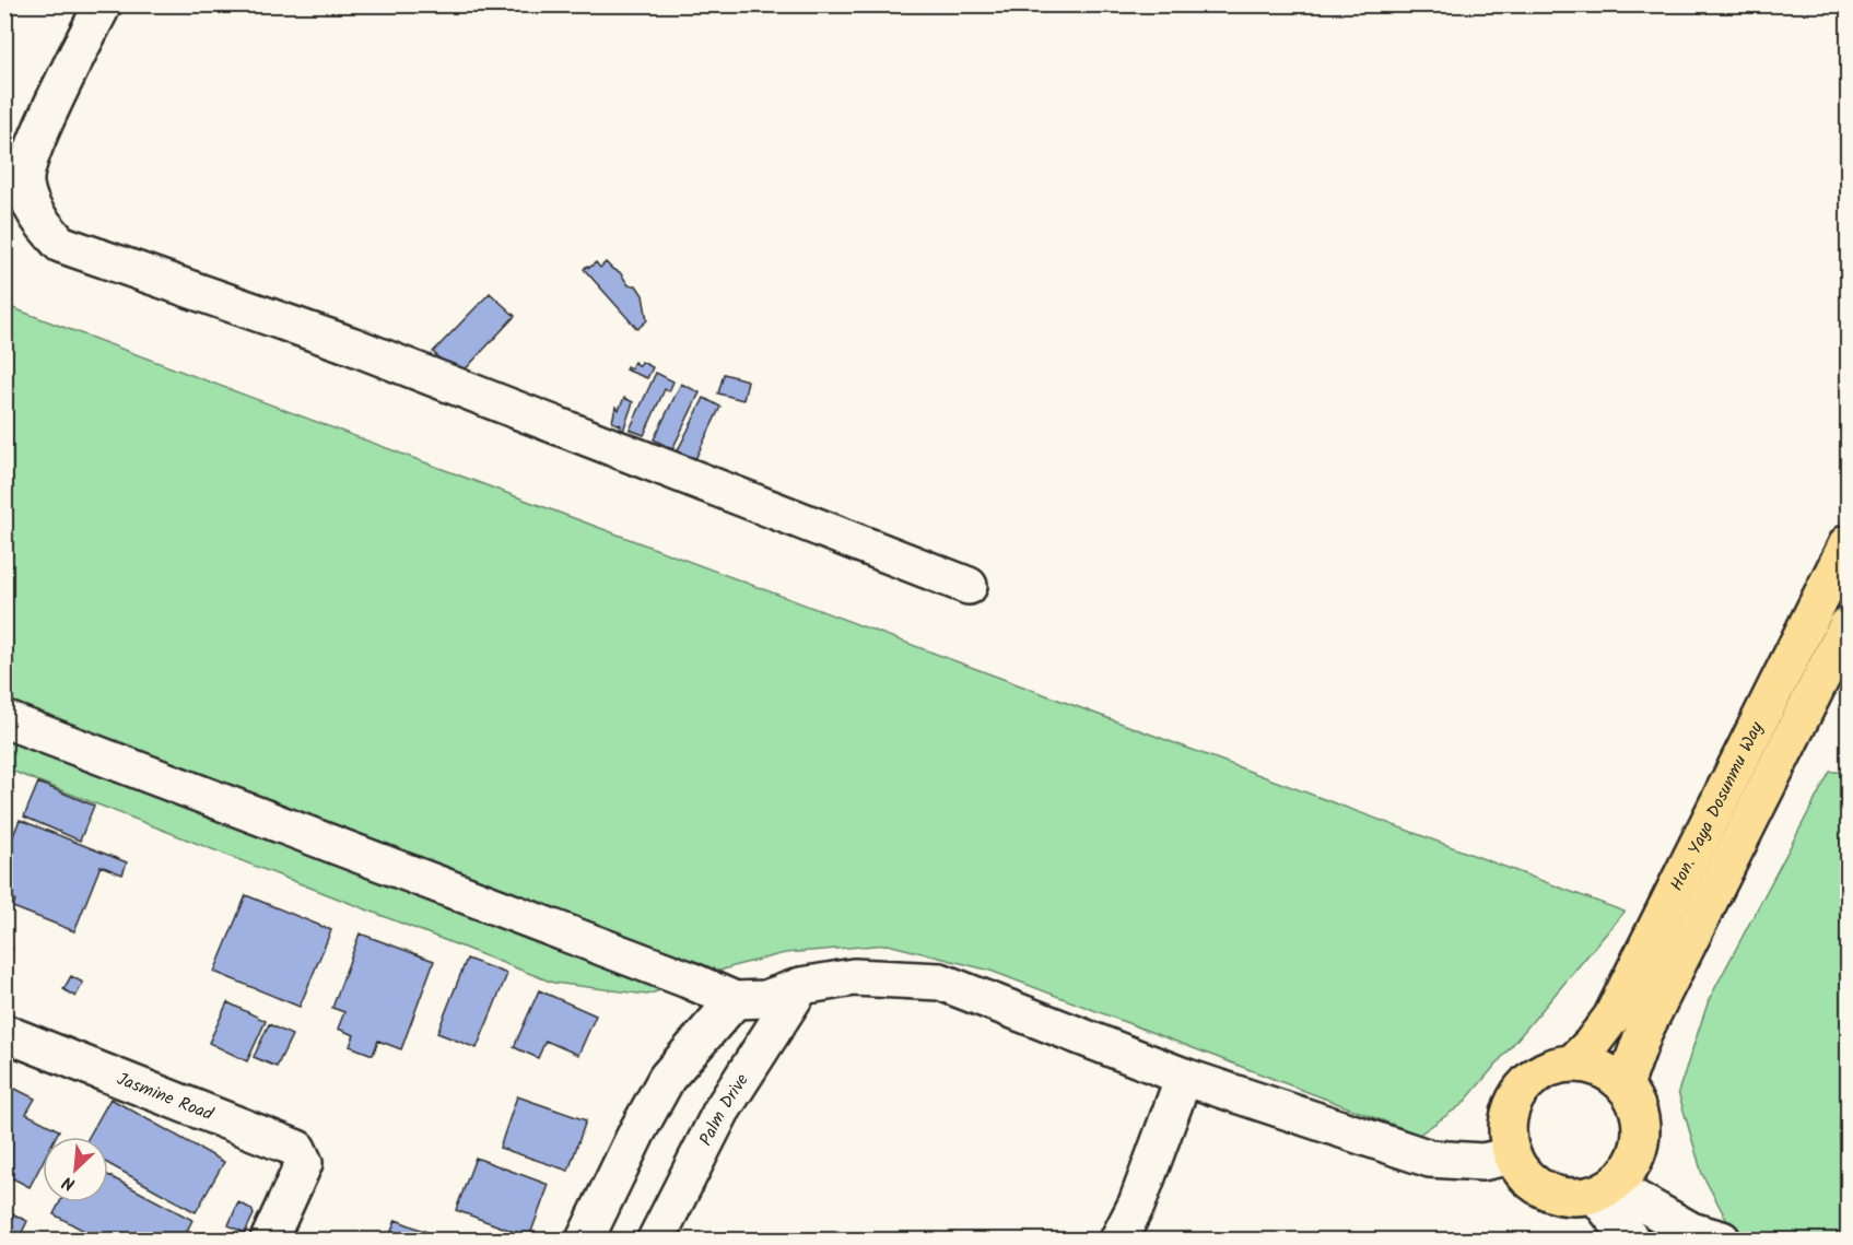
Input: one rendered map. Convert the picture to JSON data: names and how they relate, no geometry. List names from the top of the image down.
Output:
{
  "streets": {
    "main road": ["Hon. Yaya Dosunmu Way"],
    "street": ["Jasmine Road", "Palm Drive"]
  },
  "north": "bottom left"
}
